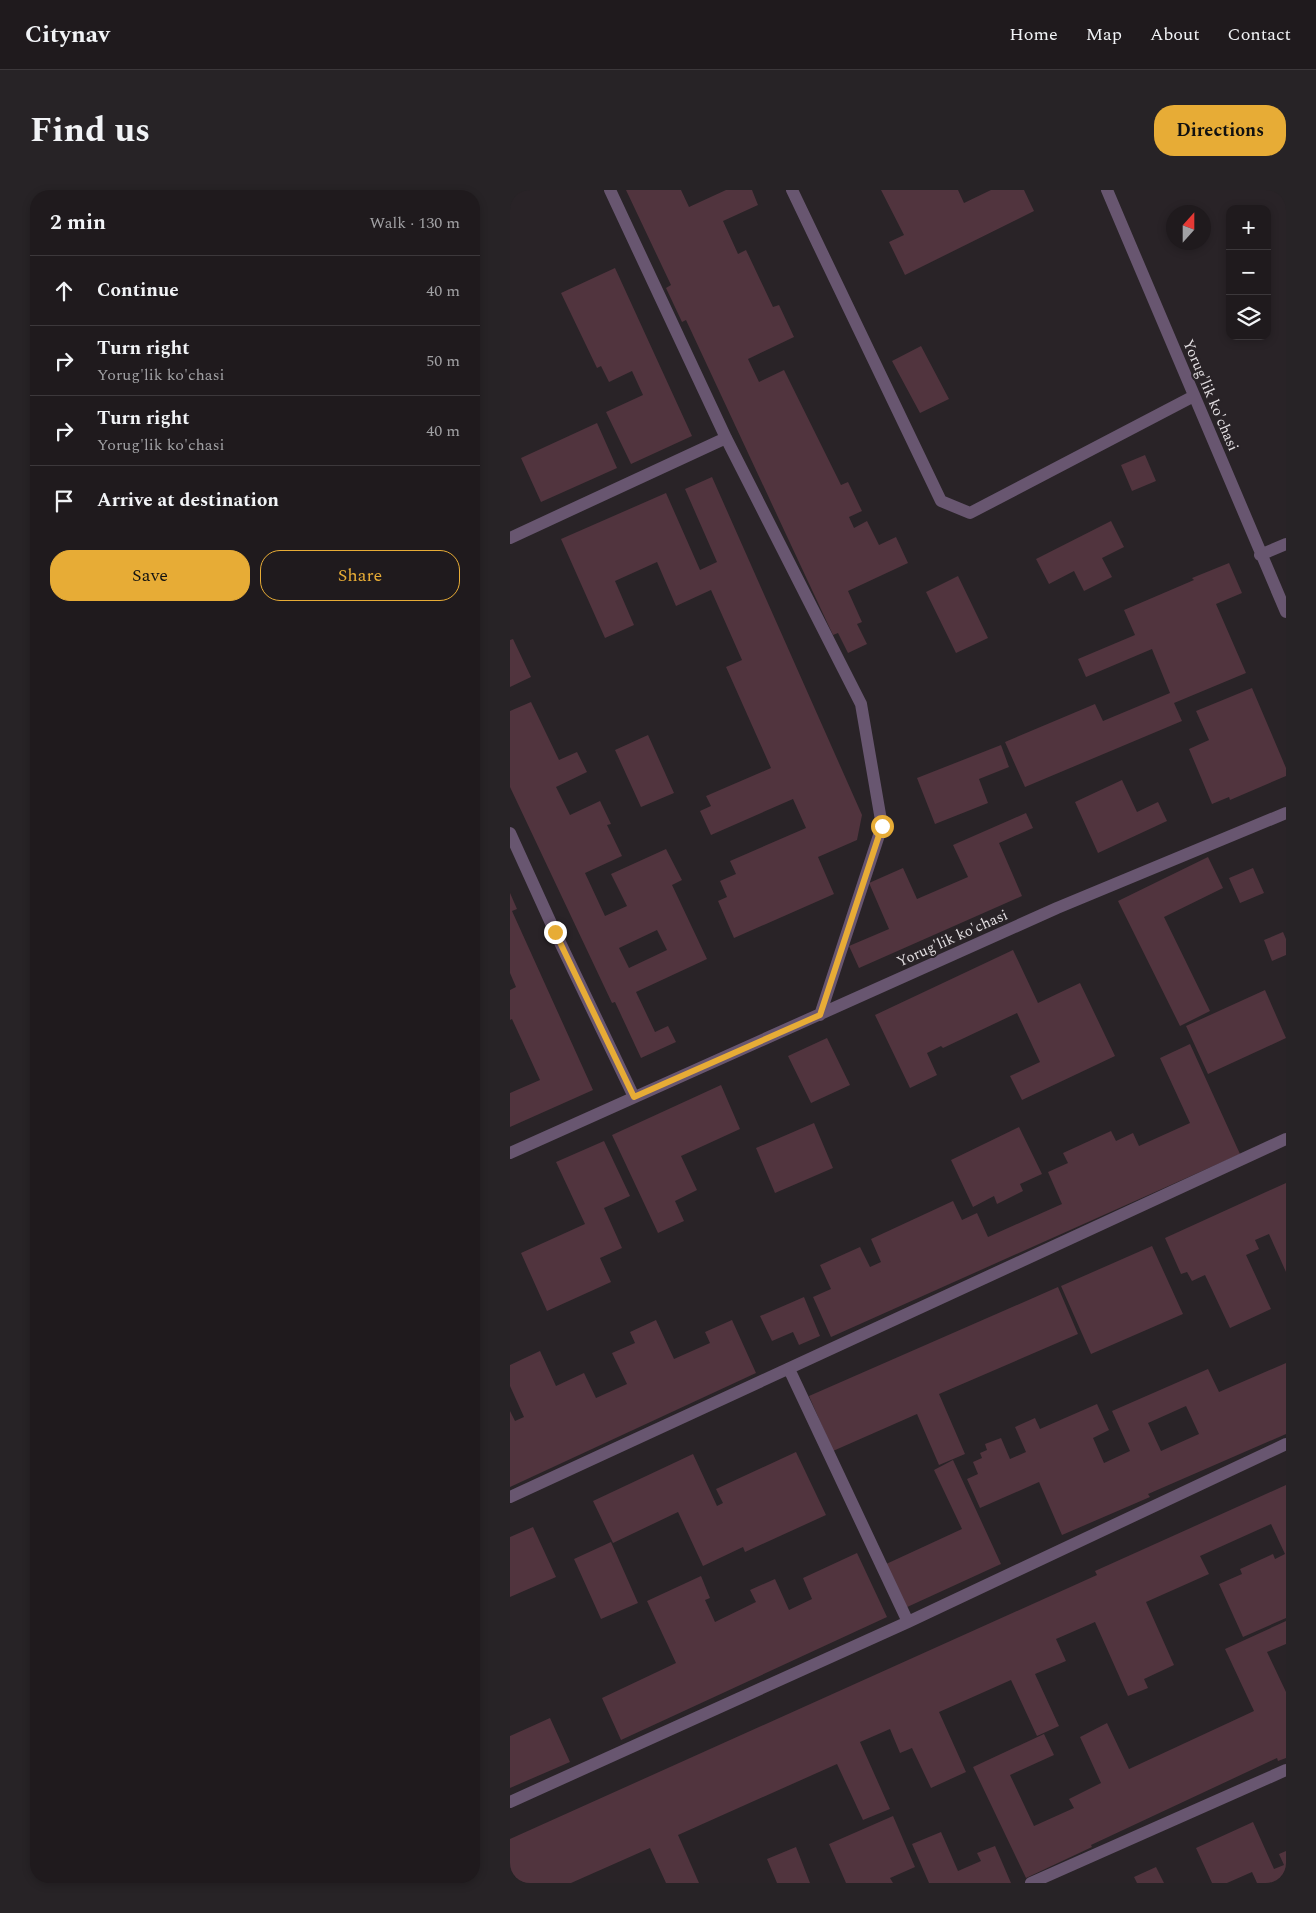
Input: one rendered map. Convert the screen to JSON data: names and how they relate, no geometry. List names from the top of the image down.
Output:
{
  "streets": {
    "street": ["Yorug'lik ko'chasi"]
  },
  "north": "top",
  "page": {
    "header": "Citynav",
    "nav": [
      "Home",
      "Map",
      "About",
      "Contact"
    ],
    "title": "Find us",
    "buttons": [
      "Directions",
      ["Save", "Share"]
    ],
    "heading": ["2 min", "Walk · 130 m"],
    "map_buttons": ["+", "−"],
    "list": [
      ["Continue", "40 m"],
      ["Turn right", "Yorug'lik ko'chasi", "50 m"],
      ["Turn right", "Yorug'lik ko'chasi", "40 m"],
      "Arrive at destination"
    ]
  }
}
